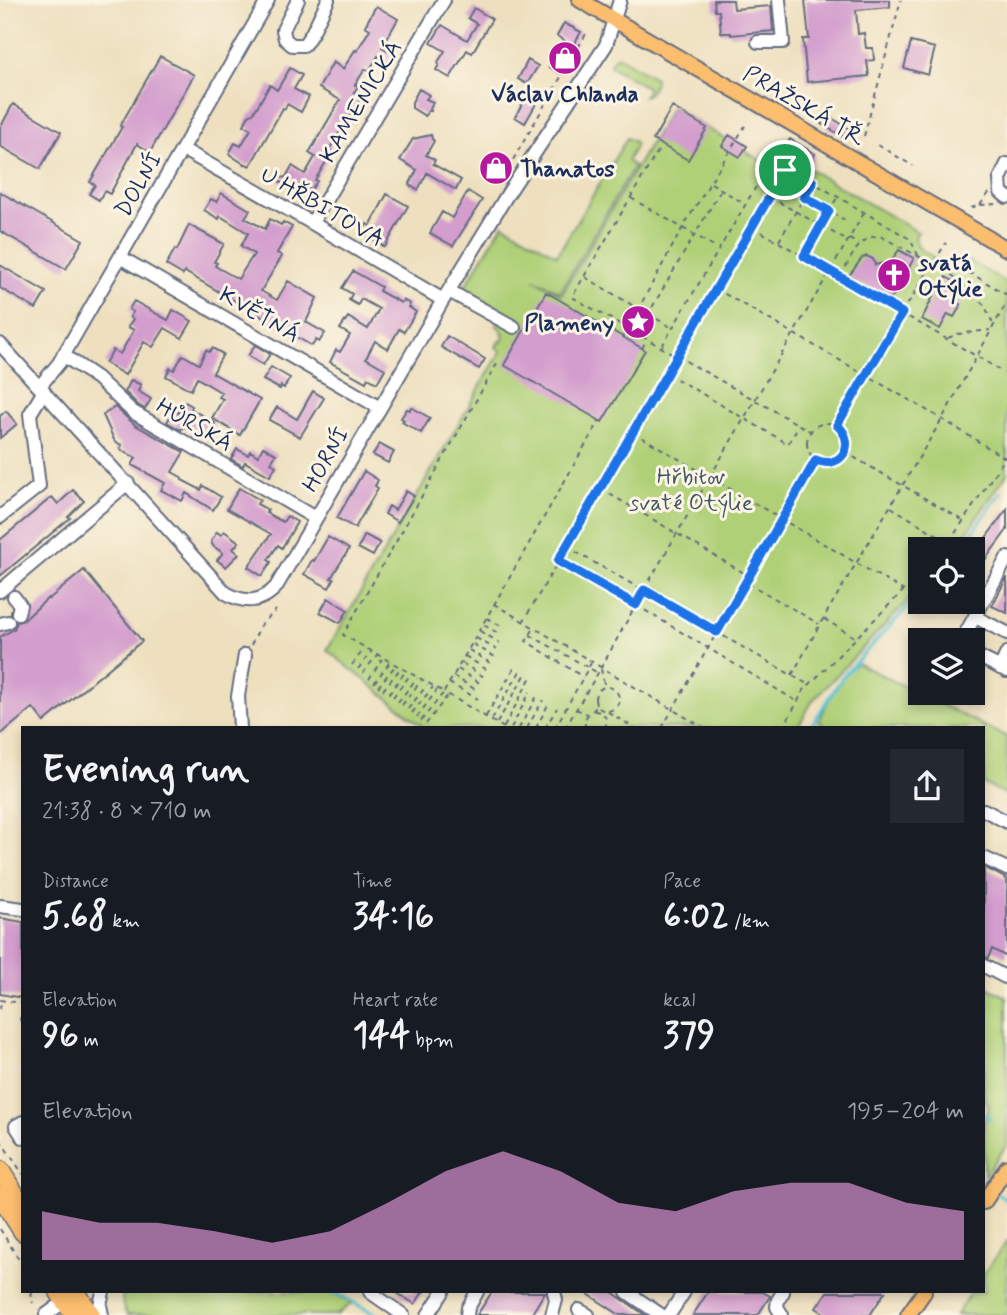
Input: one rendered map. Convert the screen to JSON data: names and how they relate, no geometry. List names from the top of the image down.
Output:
{
  "streets": {
    "main road": ["PRAŽSKÁ TŘ."],
    "street": [
      "KAMENICKÁ",
      "DOLNÍ",
      "U HŘBITOVA",
      "KVĚTNÁ",
      "HŮRSKÁ",
      "HORNÍ"
    ]
  },
  "crossings": [
    ["KAMENICKÁ", "U HŘBITOVA"],
    ["PRAŽSKÁ TŘ.", "HORNÍ"],
    ["DOLNÍ", "U HŘBITOVA"],
    ["DOLNÍ", "KVĚTNÁ"],
    ["DOLNÍ", "HŮRSKÁ"],
    ["DOLNÍ", "HORNÍ"],
    ["U HŘBITOVA", "HORNÍ"],
    ["KVĚTNÁ", "HORNÍ"],
    ["HŮRSKÁ", "HORNÍ"]
  ],
  "parks": ["Hřbitov svaté Otýlie"],
  "places": {
    "shop": ["Václav Chlanda", "Thanatos"],
    "church": ["svatá Otýlie"],
    "place": ["Plameny"]
  },
  "page": {
    "heading": ["Evening run", "21:38 · 8 × 710 m"],
    "stats": [
      ["Distance", "5.68 km"],
      ["Time", "34:16"],
      ["Pace", "6:02 /km"],
      ["Elevation", "96 m"],
      ["Heart rate", "144 bpm"],
      ["kcal", "379"]
    ],
    "chart": ["Elevation", "195–204 m"]
  }
}
